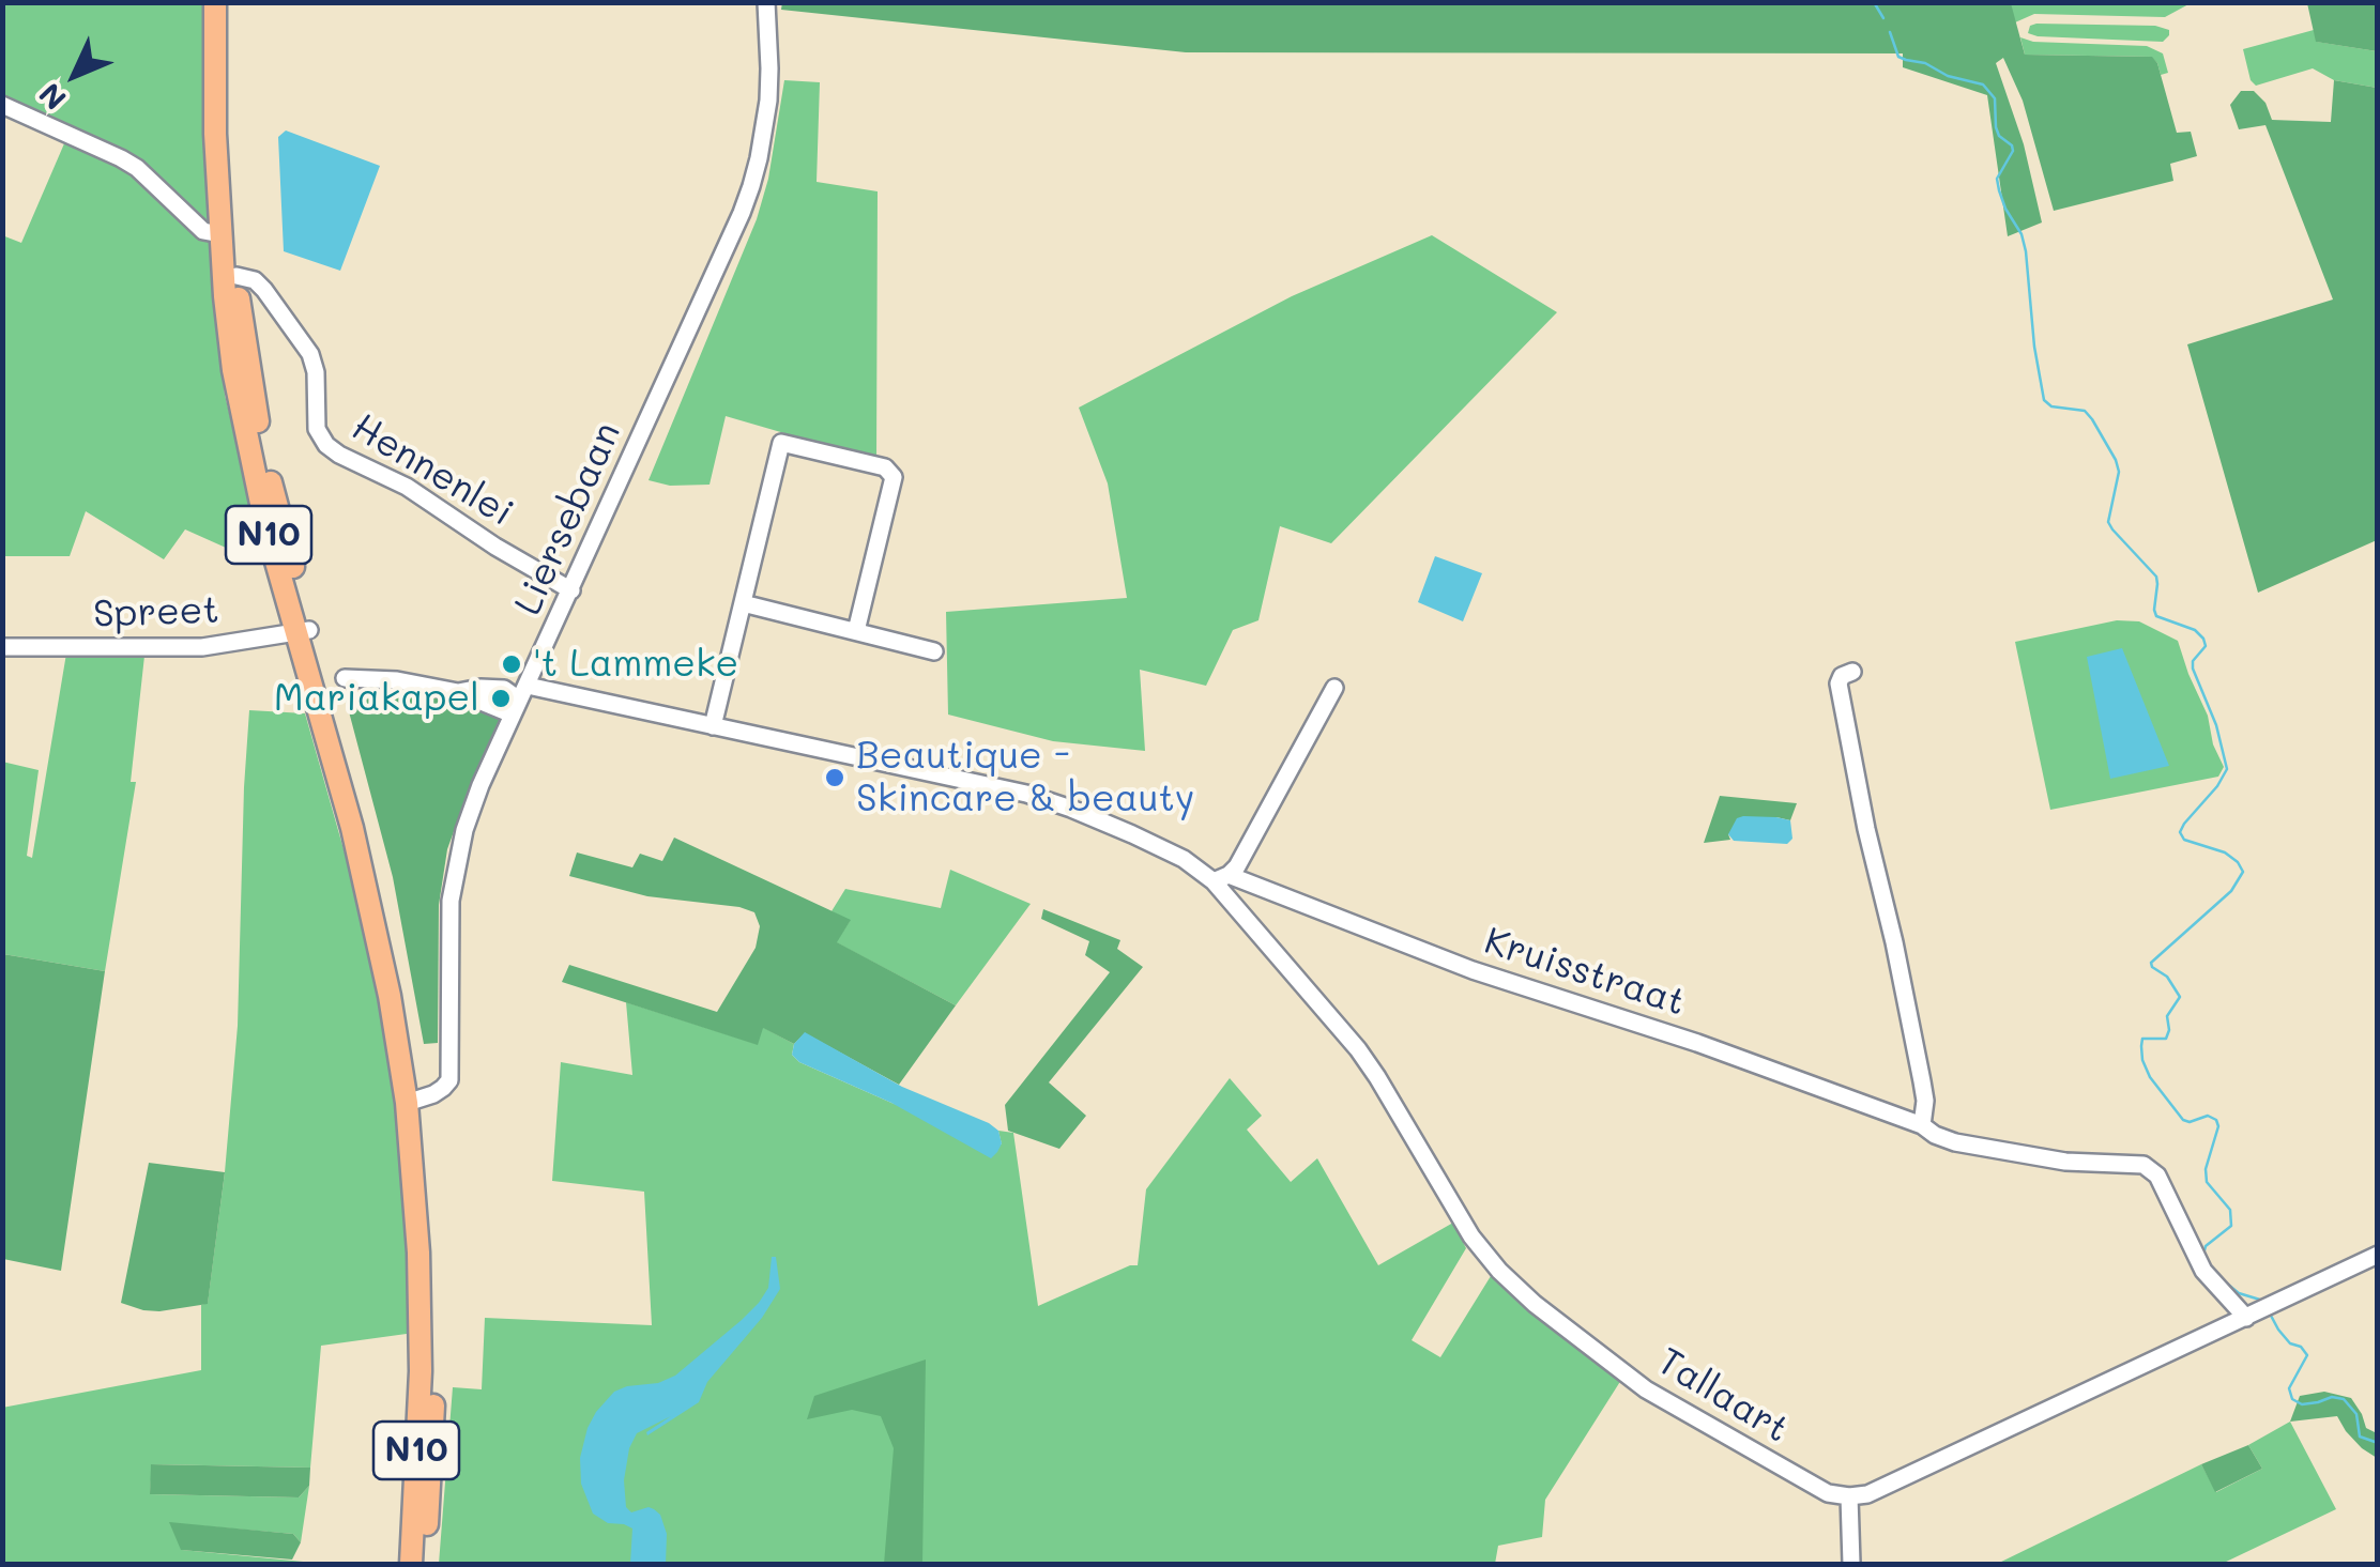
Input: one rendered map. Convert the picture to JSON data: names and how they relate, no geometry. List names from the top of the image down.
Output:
{
  "streets": {
    "main road": ["N10"],
    "street": [
      "Hennenlei",
      "Liersebaan",
      "Spreet",
      "Kruisstraat",
      "Tallaart"
    ]
  },
  "crossings": [
    ["Hennenlei", "Liersebaan"],
    ["Hennenlei", "N10"],
    ["Liersebaan", "N10"],
    ["Liersebaan", "Kruisstraat"],
    ["N10", "Spreet"],
    ["Kruisstraat", "Tallaart"]
  ],
  "places": ["'t Lammeke", "Mariakapel", "Beautique - Skincare & beauty"],
  "north": "bottom left"
}
